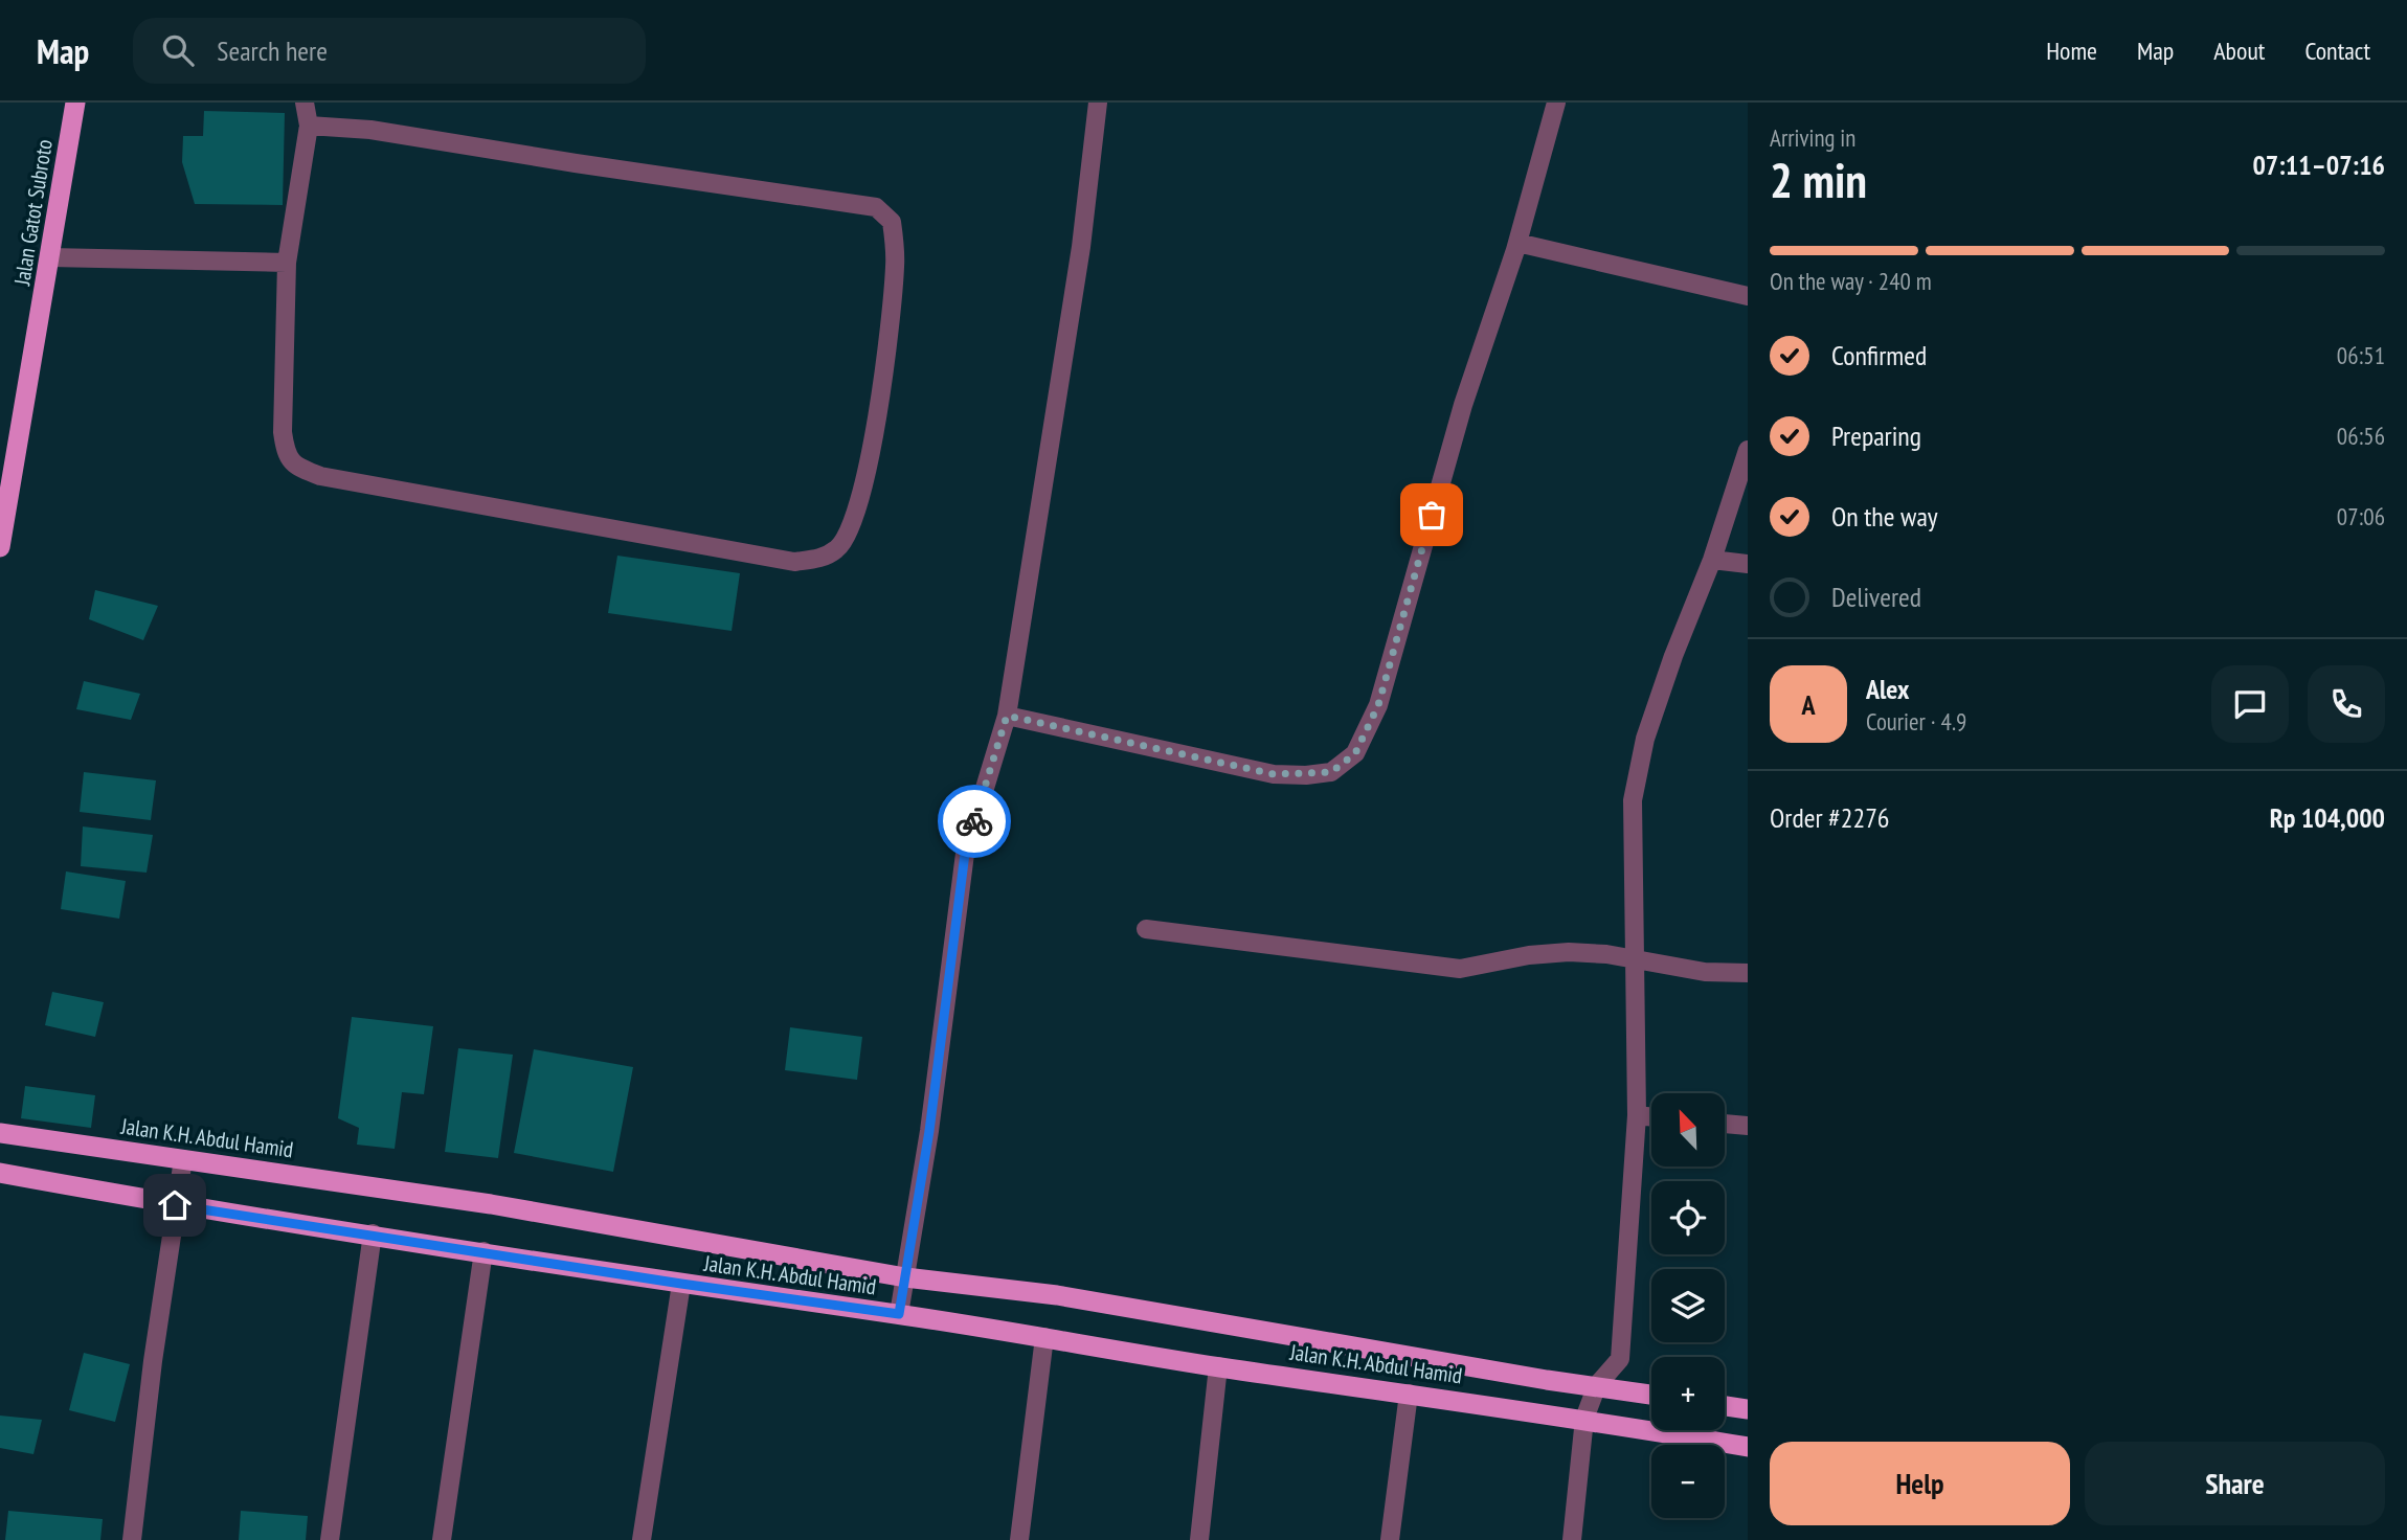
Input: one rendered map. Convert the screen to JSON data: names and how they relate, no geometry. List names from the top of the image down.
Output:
{
  "streets": {
    "highway": ["Jalan Gatot Subroto", "Jalan K.H. Abdul Hamid"]
  },
  "north": "top left",
  "page": {
    "header": "Map",
    "search": "Search here",
    "nav": [
      "Home",
      "Map",
      "About",
      "Contact"
    ],
    "heading": ["2 min", "Arriving in", "07:11–07:16"],
    "panel": [
      "Alex",
      "Courier · 4.9",
      "Order #2276",
      "Rp 104,000"
    ],
    "bar": "On the way · 240 m",
    "list": [
      ["Confirmed", "06:51"],
      ["Preparing", "06:56"],
      ["On the way", "07:06"],
      "Delivered"
    ],
    "round": "A",
    "map_buttons": ["+", "−"],
    "buttons": ["Help", "Share"]
  }
}
